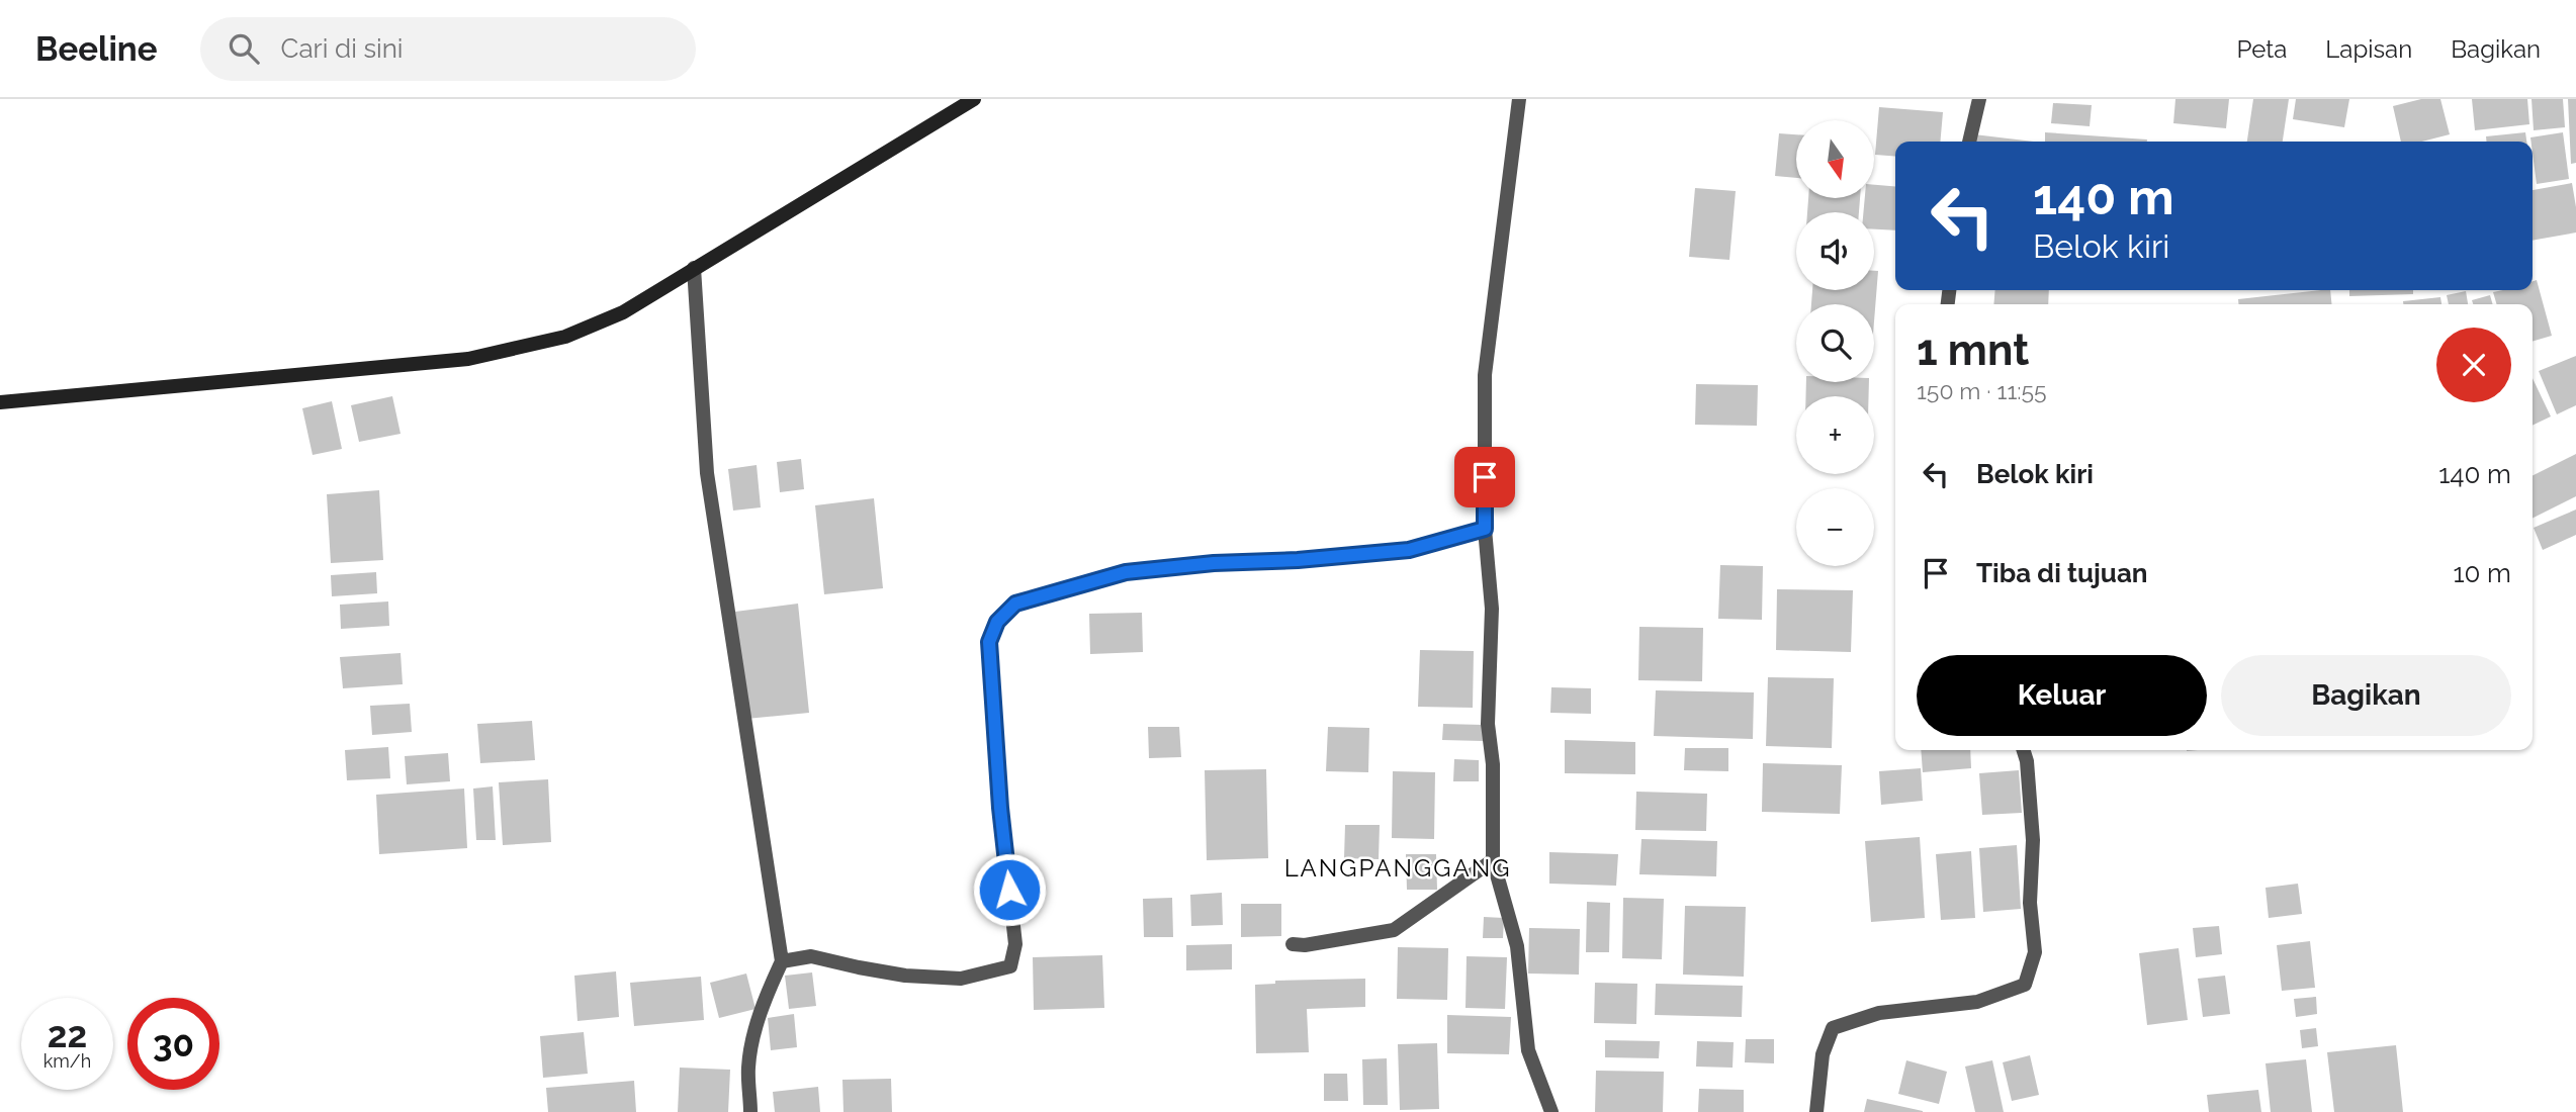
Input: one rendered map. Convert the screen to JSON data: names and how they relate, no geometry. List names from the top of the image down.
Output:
{
  "districts": ["LANGPANGGANG"],
  "north": "bottom",
  "page": {
    "header": "Beeline",
    "search": "Cari di sini",
    "nav": ["Peta", "Lapisan", "Bagikan"],
    "map_buttons": ["+", "−"],
    "turn": ["140 m", "Belok kiri"],
    "heading": ["1 mnt", "150 m · 11:55"],
    "list": [
      {
        "name": "Belok kiri",
        "value": "140 m"
      },
      {
        "name": "Tiba di tujuan",
        "value": "10 m"
      }
    ],
    "buttons": ["Keluar", "Bagikan"],
    "speed": "22 km/h",
    "limit": "30"
  }
}
